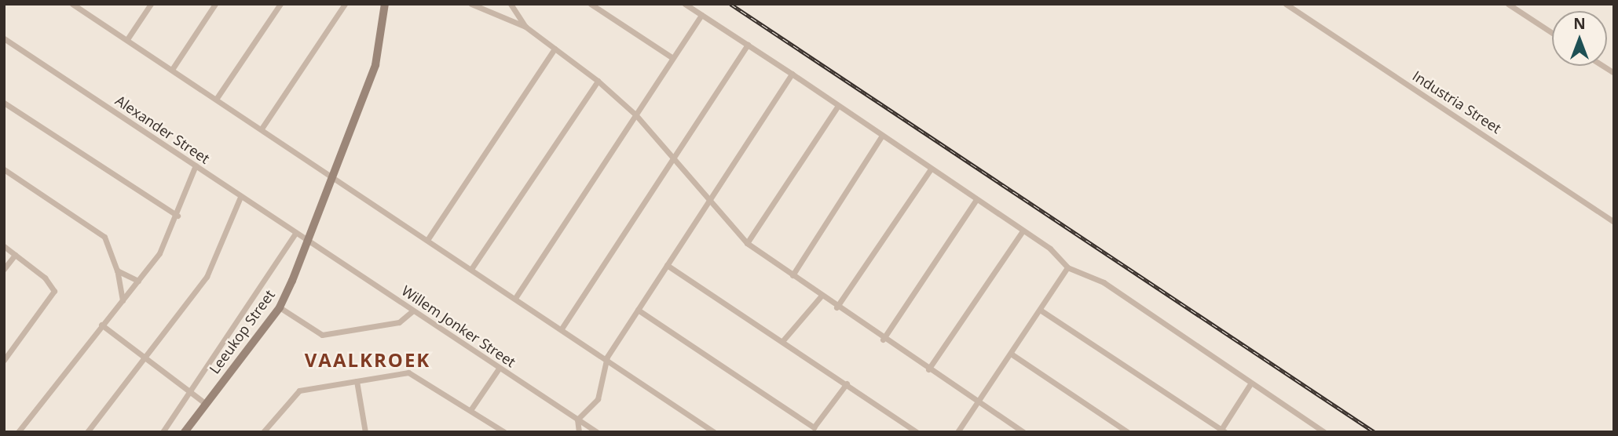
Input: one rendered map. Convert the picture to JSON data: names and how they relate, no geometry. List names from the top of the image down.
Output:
{
  "streets": {
    "street": [
      "Industria Street",
      "Alexander Street",
      "Willem Jonker Street",
      "Leeukop Street"
    ]
  },
  "crossings": [
    ["Alexander Street", "Willem Jonker Street"],
    ["Alexander Street", "Leeukop Street"],
    ["Willem Jonker Street", "Leeukop Street"]
  ],
  "districts": ["VAALKROEK"],
  "north": "top"
}
